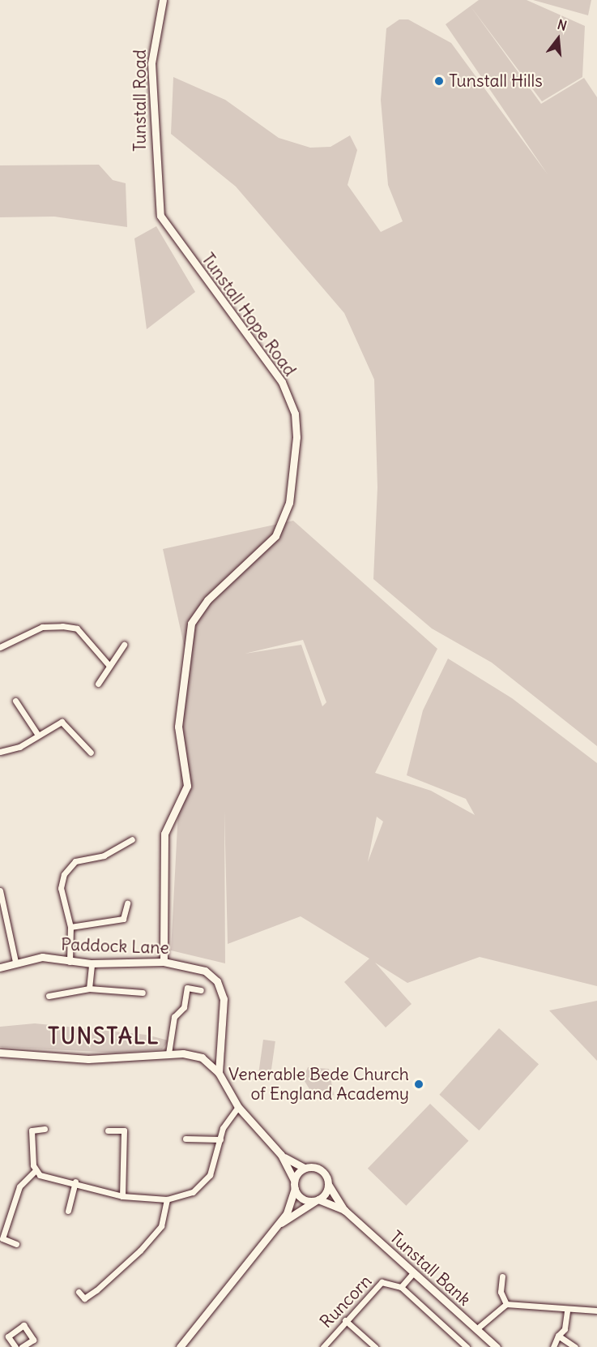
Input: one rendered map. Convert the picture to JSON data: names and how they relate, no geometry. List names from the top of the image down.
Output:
{
  "streets": {
    "street": [
      "Tunstall Road",
      "Tunstall Hope Road",
      "Paddock Lane",
      "Tunstall Bank",
      "Runcorn"
    ]
  },
  "crossings": [
    ["Tunstall Road", "Tunstall Hope Road"],
    ["Tunstall Hope Road", "Paddock Lane"],
    ["Tunstall Bank", "Runcorn"]
  ],
  "districts": ["TUNSTALL"],
  "places": ["Tunstall Hills", "Venerable Bede Church of England Academy"],
  "north": "top"
}
